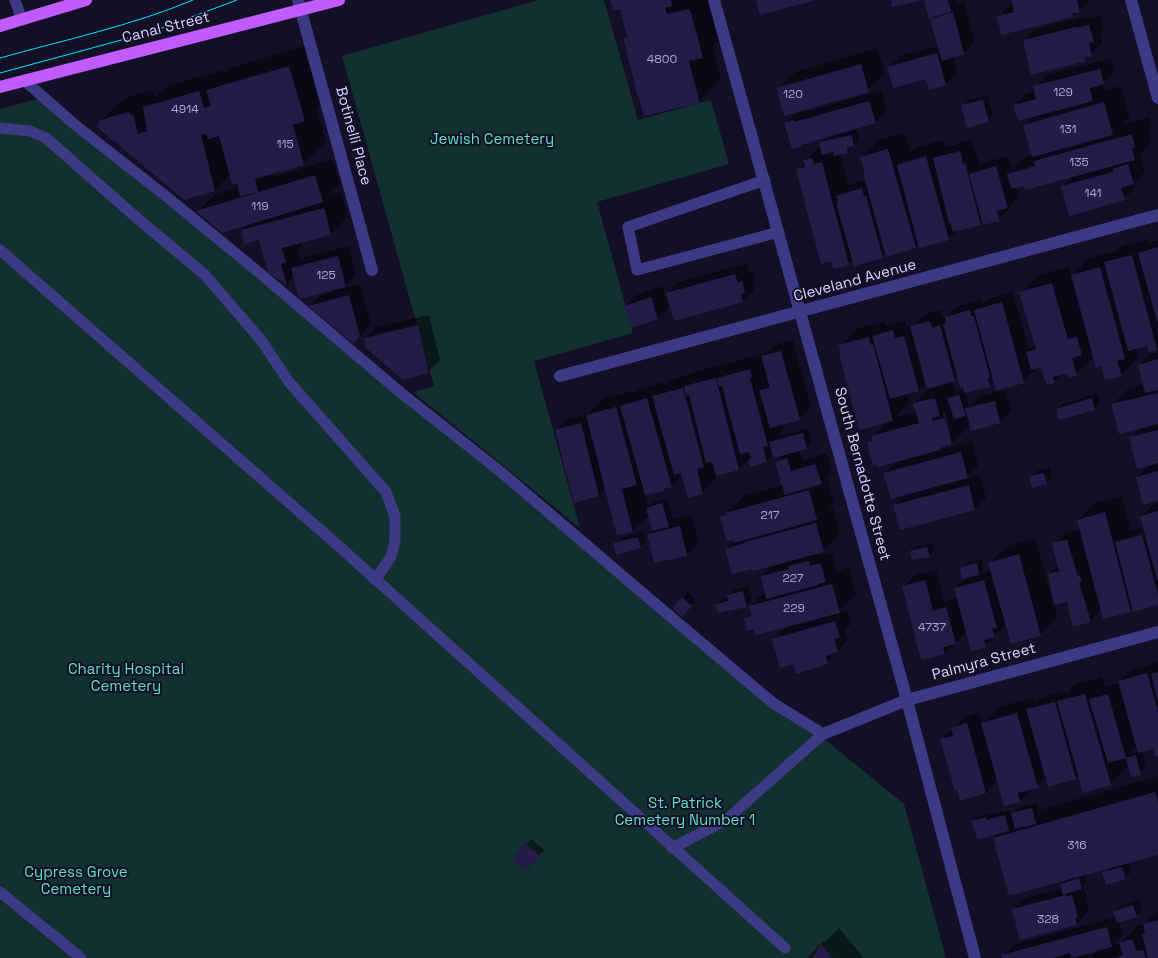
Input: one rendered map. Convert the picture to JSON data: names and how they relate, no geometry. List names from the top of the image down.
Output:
{
  "streets": {
    "main road": ["Canal Street"],
    "street": [
      "Botinelli Place",
      "Cleveland Avenue",
      "South Bernadotte Street",
      "Palmyra Street"
    ]
  },
  "crossings": [
    ["Canal Street", "Botinelli Place"],
    ["Cleveland Avenue", "South Bernadotte Street"],
    ["South Bernadotte Street", "Palmyra Street"]
  ],
  "parks": [
    "Jewish Cemetery",
    "Charity Hospital Cemetery",
    "St. Patrick Cemetery Number 1",
    "Cypress Grove Cemetery"
  ],
  "house_numbers": [
    "4800",
    "129",
    "120",
    "4914",
    "131",
    "115",
    "135",
    "141",
    "119",
    "125",
    "217",
    "227",
    "229",
    "4737",
    "316",
    "328"
  ]
}
